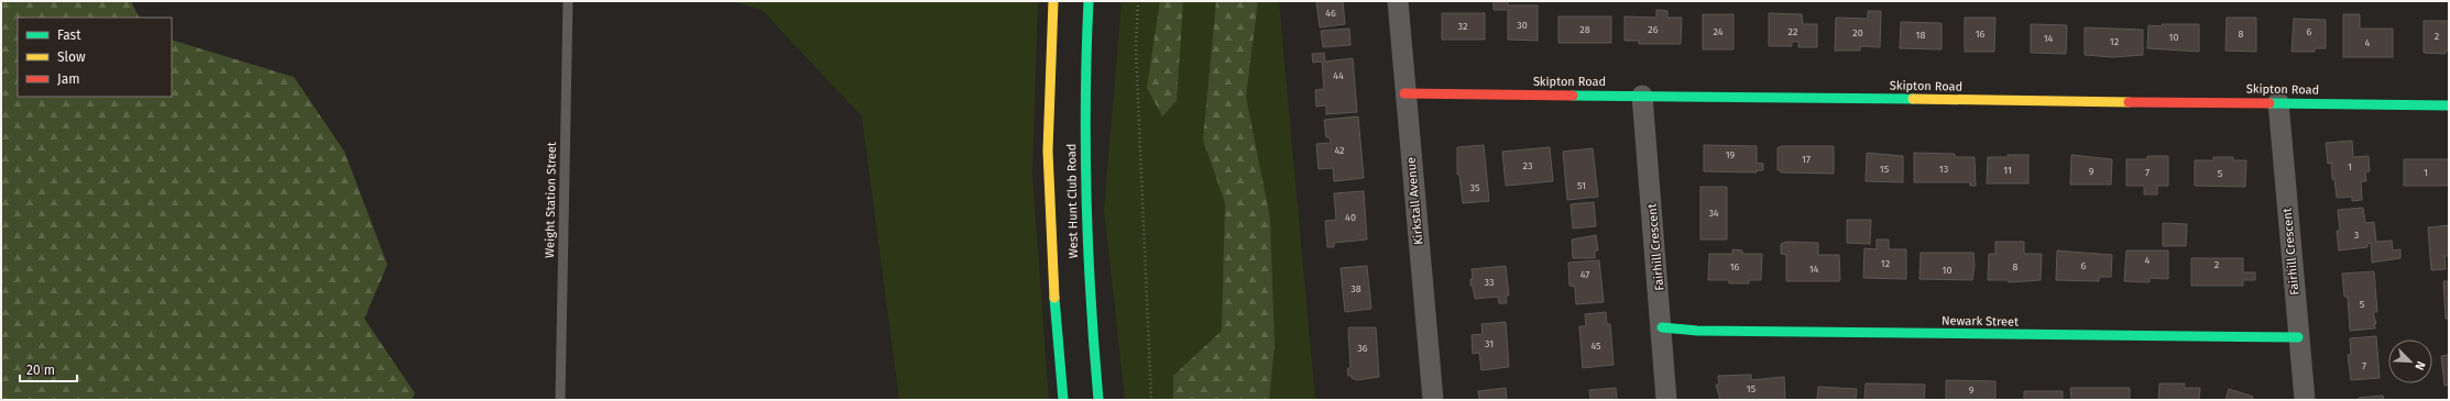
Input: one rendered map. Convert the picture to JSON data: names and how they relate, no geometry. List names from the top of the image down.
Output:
{
  "streets": {
    "street": [
      "Skipton Road",
      "West Hunt Club Road",
      "Kirkstall Avenue",
      "Fairhill Crescent",
      "Newark Street"
    ],
    "lane": ["Weight Station Street"]
  },
  "crossings": [
    ["Skipton Road", "Kirkstall Avenue"],
    ["Skipton Road", "Fairhill Crescent"],
    ["Fairhill Crescent", "Newark Street"]
  ],
  "house_numbers": [
    "46",
    "30",
    "32",
    "28",
    "26",
    "24",
    "22",
    "6",
    "20",
    "16",
    "8",
    "18",
    "2",
    "10",
    "14",
    "12",
    "4",
    "44",
    "42",
    "19",
    "17",
    "23",
    "1",
    "15",
    "13",
    "11",
    "9",
    "7",
    "1",
    "5",
    "51",
    "35",
    "34",
    "40",
    "3",
    "4",
    "12",
    "2",
    "6",
    "16",
    "8",
    "14",
    "10",
    "47",
    "33",
    "38",
    "5",
    "31",
    "45",
    "36",
    "7",
    "15",
    "9"
  ],
  "legend": ["Fast", "Slow", "Jam"],
  "scale_bar": "20 m",
  "north": "bottom right"
}
